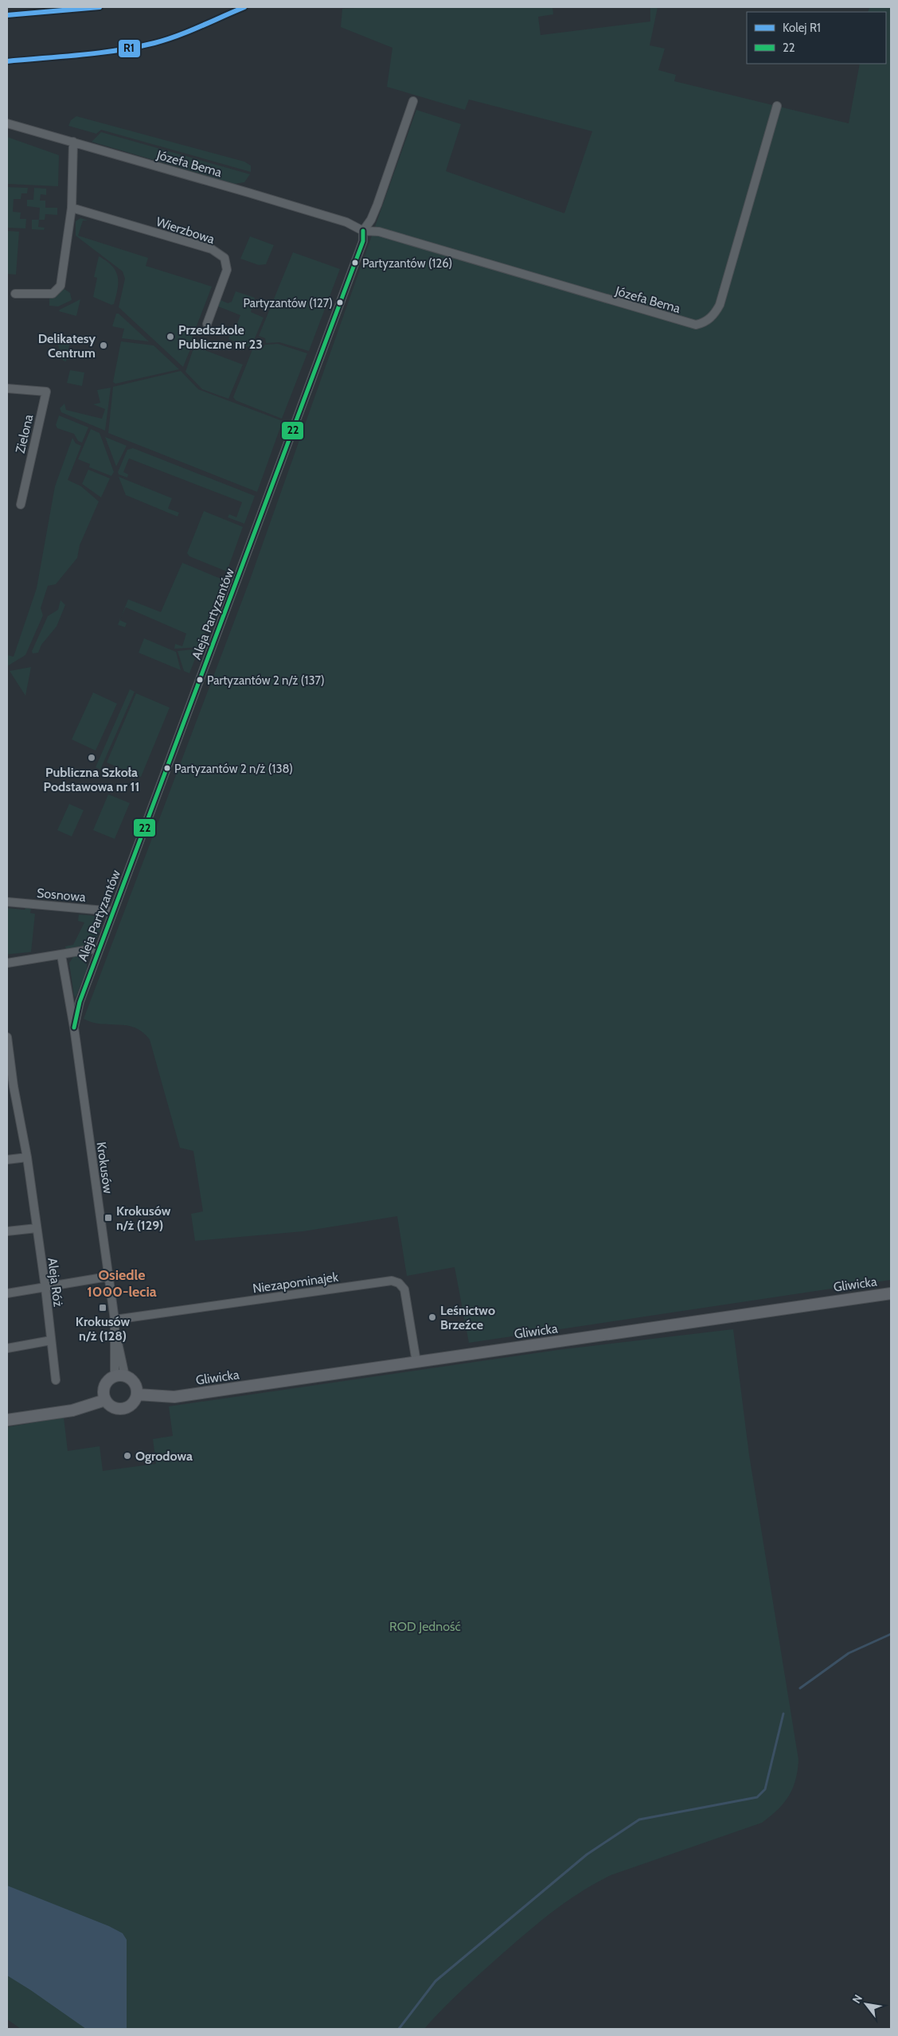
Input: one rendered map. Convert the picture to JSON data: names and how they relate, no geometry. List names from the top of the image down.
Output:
{
  "streets": {
    "main road": ["Gliwicka"],
    "street": [
      "Józefa Bema",
      "Wierzbowa",
      "Zielona",
      "Aleja Partyzantów",
      "Sosnowa",
      "Krokusów",
      "Aleja Róż",
      "Niezapominajek"
    ]
  },
  "crossings": [
    ["Józefa Bema", "Aleja Partyzantów"],
    ["Aleja Partyzantów", "Sosnowa"],
    ["Aleja Partyzantów", "Krokusów"],
    ["Krokusów", "Niezapominajek"],
    ["Krokusów", "Gliwicka"],
    ["Niezapominajek", "Gliwicka"]
  ],
  "districts": ["Osiedle 1000-lecia"],
  "parks": ["ROD Jedność"],
  "places": {
    "other": [
      "Partyzantów (126)",
      "Partyzantów (127)",
      "Przedszkole Publiczne nr 23",
      "Delikatesy Centrum",
      "Partyzantów 2 n/ż (137)",
      "Publiczna Szkoła Podstawowa nr 11",
      "Partyzantów 2 n/ż (138)",
      "Leśnictwo Brzeźce",
      "Ogrodowa"
    ],
    "transit": ["Krokusów n/ż (129)", "Krokusów n/ż (128)"]
  },
  "lines": ["rail line R1", "transit line 22"],
  "legend": ["Kolej R1", "22"],
  "north": "top left"
}
